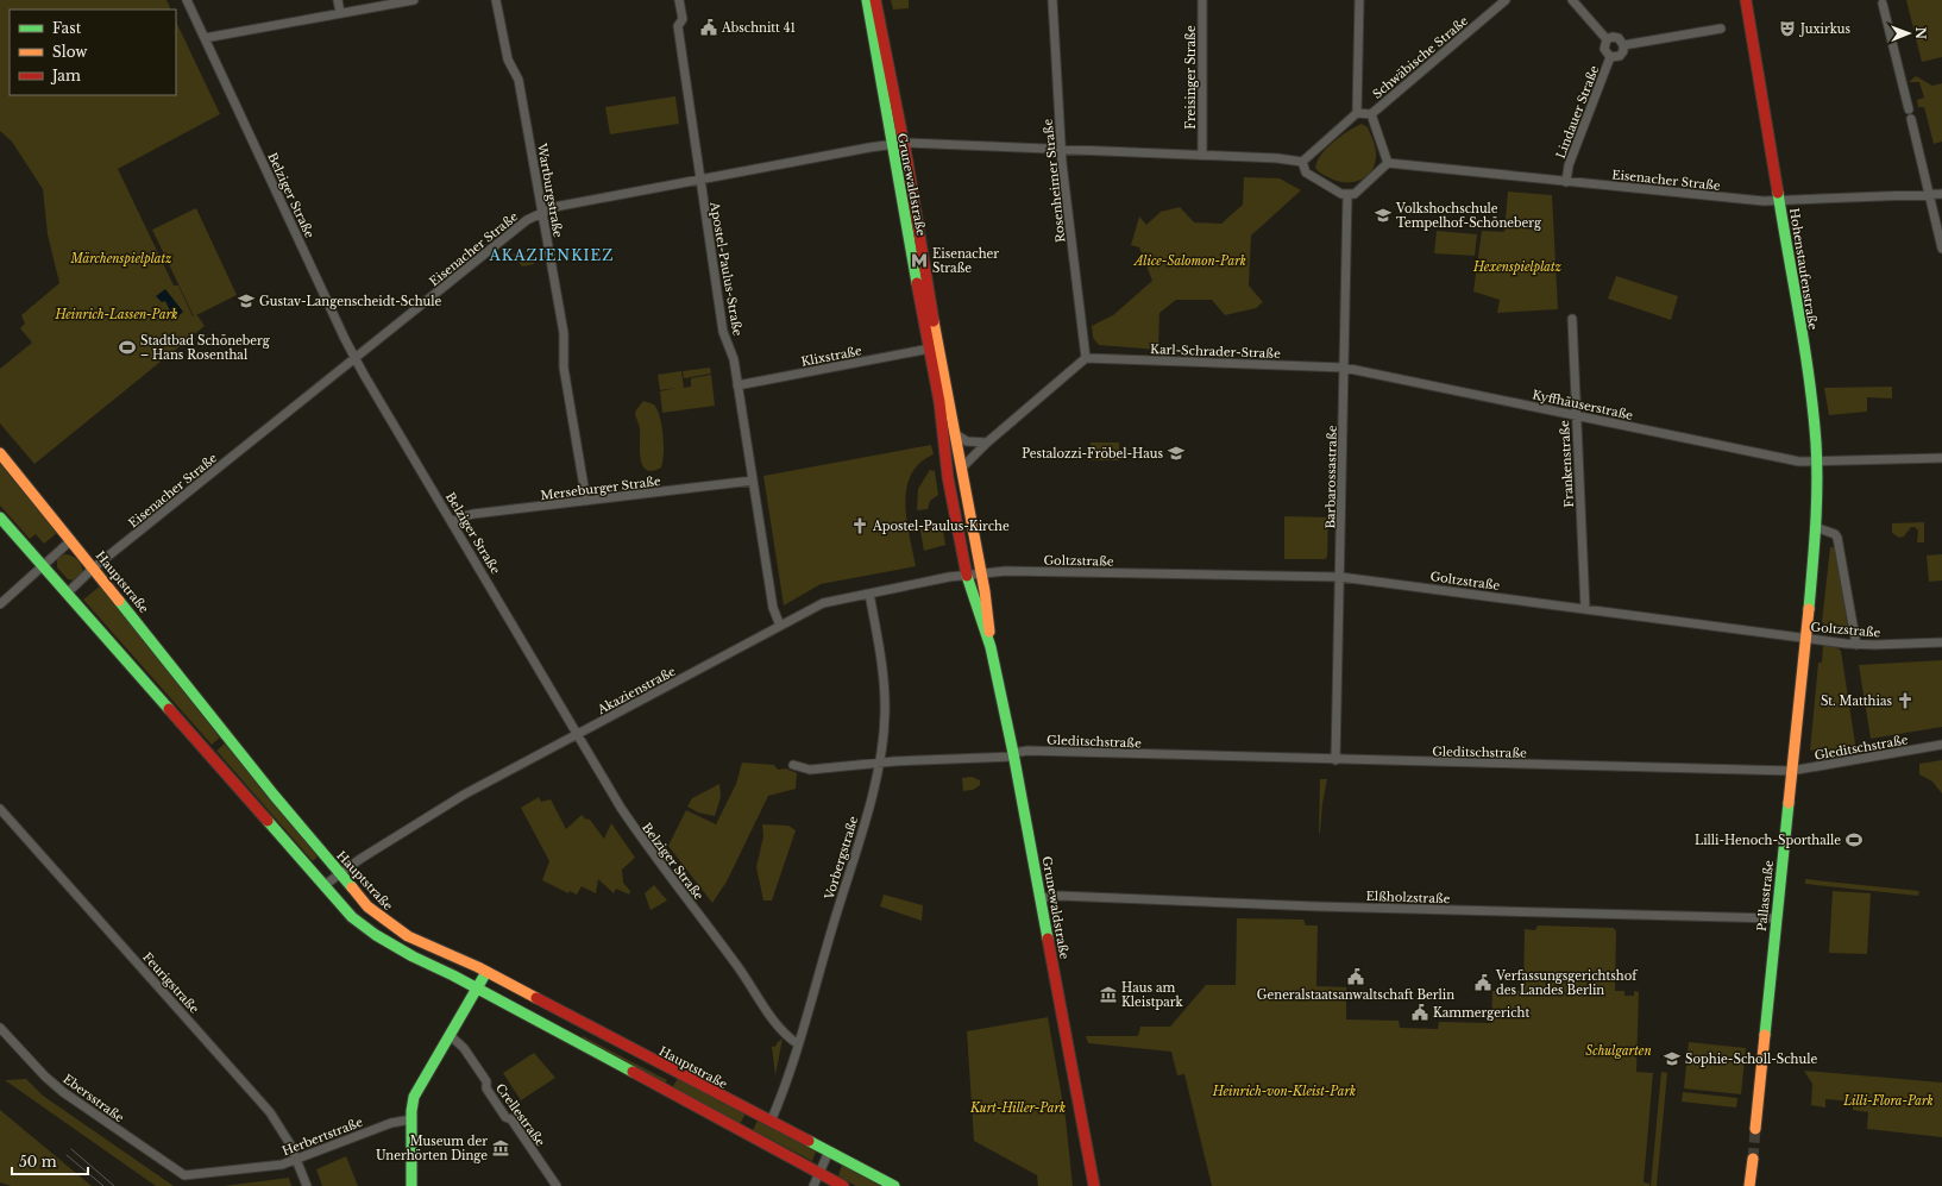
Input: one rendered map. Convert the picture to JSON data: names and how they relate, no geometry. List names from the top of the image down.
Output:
{
  "streets": {
    "main road": [
      "Grunewaldstraße",
      "Hohenstaufenstraße",
      "Hauptstraße",
      "Pallasstraße"
    ],
    "street": [
      "Schwäbische Straße",
      "Freisinger Straße",
      "Lindauer Straße",
      "Eisenacher Straße",
      "Rosenheimer Straße",
      "Wartburgstraße",
      "Belziger Straße",
      "Apostel-Paulus-Straße",
      "Karl-Schrader-Straße",
      "Klixstraße",
      "Kyffhäuserstraße",
      "Frankenstraße",
      "Barbarossastraße",
      "Merseburger Straße",
      "Goltzstraße",
      "Akazienstraße",
      "Gleditschstraße",
      "Vorbergstraße",
      "Elßholzstraße",
      "Feurigstraße",
      "Ebersstraße",
      "Crellestraße",
      "Herbertstraße"
    ]
  },
  "crossings": [
    ["Freisinger Straße", "Eisenacher Straße"],
    ["Lindauer Straße", "Eisenacher Straße"],
    ["Eisenacher Straße", "Rosenheimer Straße"],
    ["Eisenacher Straße", "Grunewaldstraße"],
    ["Eisenacher Straße", "Wartburgstraße"],
    ["Eisenacher Straße", "Belziger Straße"],
    ["Eisenacher Straße", "Apostel-Paulus-Straße"],
    ["Eisenacher Straße", "Hohenstaufenstraße"],
    ["Eisenacher Straße", "Hauptstraße"],
    ["Rosenheimer Straße", "Karl-Schrader-Straße"],
    ["Grunewaldstraße", "Klixstraße"],
    ["Grunewaldstraße", "Goltzstraße"],
    ["Grunewaldstraße", "Akazienstraße"],
    ["Grunewaldstraße", "Gleditschstraße"],
    ["Grunewaldstraße", "Elßholzstraße"],
    ["Wartburgstraße", "Merseburger Straße"],
    ["Belziger Straße", "Merseburger Straße"],
    ["Belziger Straße", "Akazienstraße"],
    ["Belziger Straße", "Vorbergstraße"],
    ["Apostel-Paulus-Straße", "Klixstraße"],
    ["Apostel-Paulus-Straße", "Merseburger Straße"],
    ["Apostel-Paulus-Straße", "Akazienstraße"],
    ["Hohenstaufenstraße", "Kyffhäuserstraße"],
    ["Hohenstaufenstraße", "Goltzstraße"],
    ["Hohenstaufenstraße", "Pallasstraße"],
    ["Karl-Schrader-Straße", "Kyffhäuserstraße"],
    ["Karl-Schrader-Straße", "Barbarossastraße"],
    ["Kyffhäuserstraße", "Frankenstraße"],
    ["Kyffhäuserstraße", "Barbarossastraße"],
    ["Frankenstraße", "Goltzstraße"],
    ["Barbarossastraße", "Goltzstraße"],
    ["Barbarossastraße", "Gleditschstraße"],
    ["Goltzstraße", "Akazienstraße"],
    ["Goltzstraße", "Pallasstraße"],
    ["Hauptstraße", "Akazienstraße"],
    ["Hauptstraße", "Vorbergstraße"],
    ["Akazienstraße", "Vorbergstraße"],
    ["Gleditschstraße", "Vorbergstraße"],
    ["Gleditschstraße", "Pallasstraße"],
    ["Pallasstraße", "Elßholzstraße"],
    ["Feurigstraße", "Herbertstraße"],
    ["Ebersstraße", "Herbertstraße"]
  ],
  "districts": ["AKAZIENKIEZ"],
  "parks": [
    "Märchenspielplatz",
    "Alice-Salomon-Park",
    "Hexenspielplatz",
    "Heinrich-Lassen-Park",
    "Schulgarten",
    "Heinrich-von-Kleist-Park",
    "Lilli-Flora-Park",
    "Kurt-Hiller-Park"
  ],
  "places": {
    "public building": [
      "Abschnitt 41",
      "Generalstaatsanwaltschaft Berlin",
      "Verfassungsgerichtshof des Landes Berlin",
      "Kammergericht"
    ],
    "theatre": ["Juxirkus"],
    "school or university": [
      "Volkshochschule Tempelhof-Schöneberg",
      "Gustav-Langenscheidt-Schule",
      "Pestalozzi-Fröbel-Haus",
      "Sophie-Scholl-Schule"
    ],
    "metro station": ["Eisenacher Straße"],
    "sports": ["Stadtbad Schöneberg – Hans Rosenthal", "Lilli-Henoch-Sporthalle"],
    "church": ["Apostel-Paulus-Kirche", "St. Matthias"],
    "museum": ["Haus am Kleistpark", "Museum der Unerhörten Dinge"]
  },
  "legend": ["Fast", "Slow", "Jam"],
  "scale_bar": "50 m",
  "north": "right"
}
